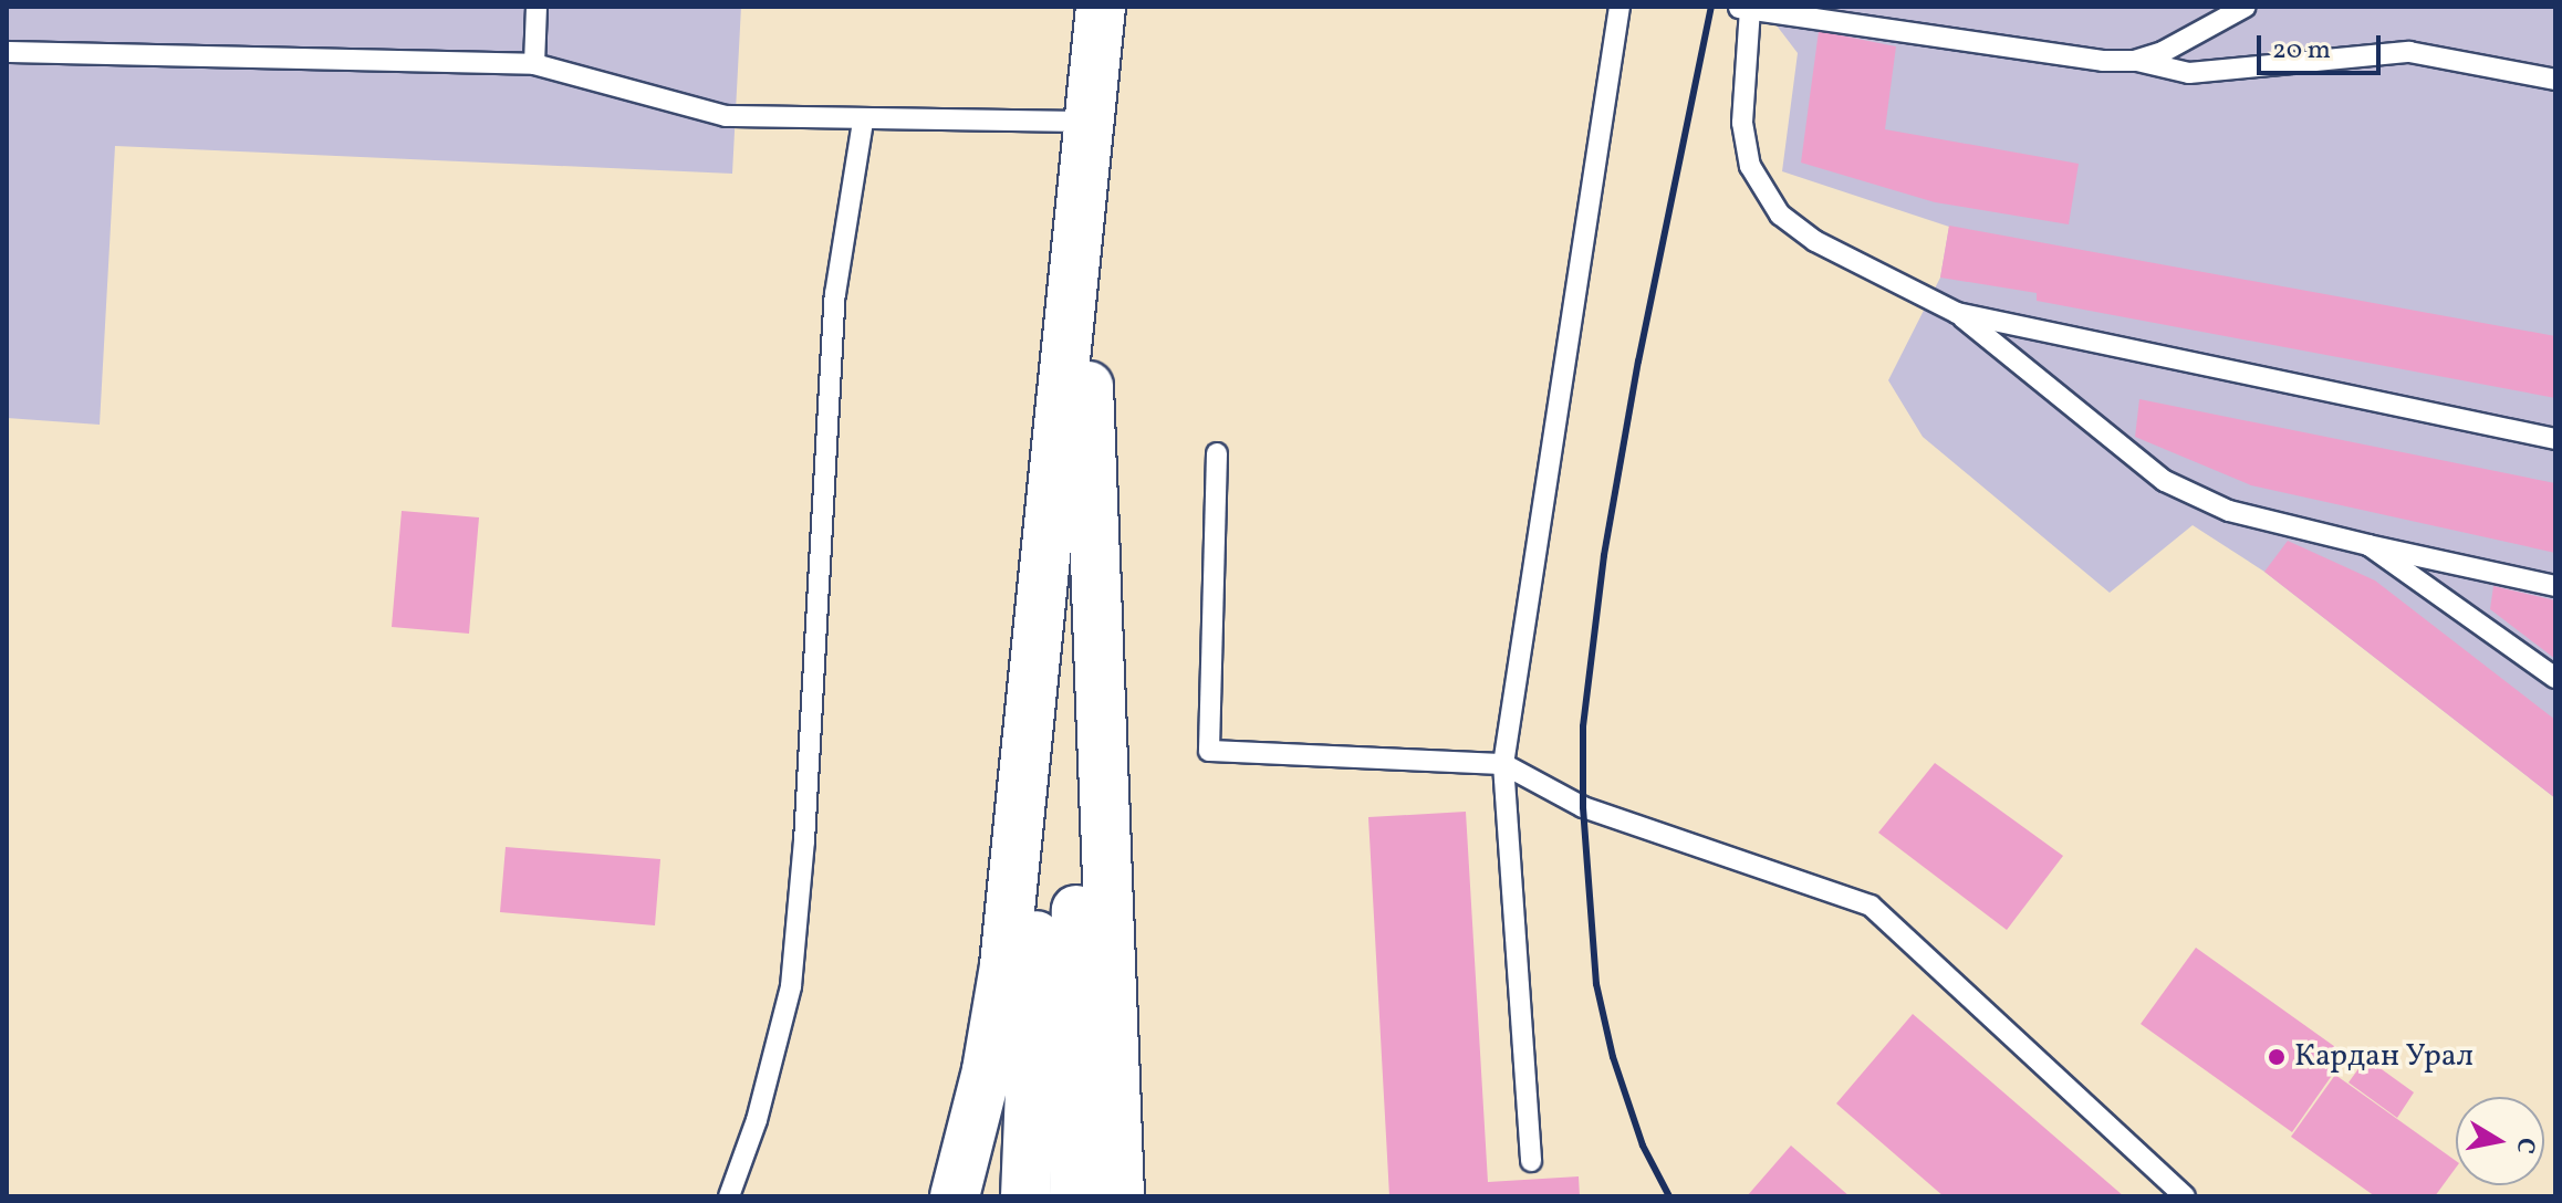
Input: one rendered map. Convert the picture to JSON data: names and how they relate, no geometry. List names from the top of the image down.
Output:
{
  "places": ["Кардан Урал"],
  "scale_bar": "20 m",
  "north": "right"
}
